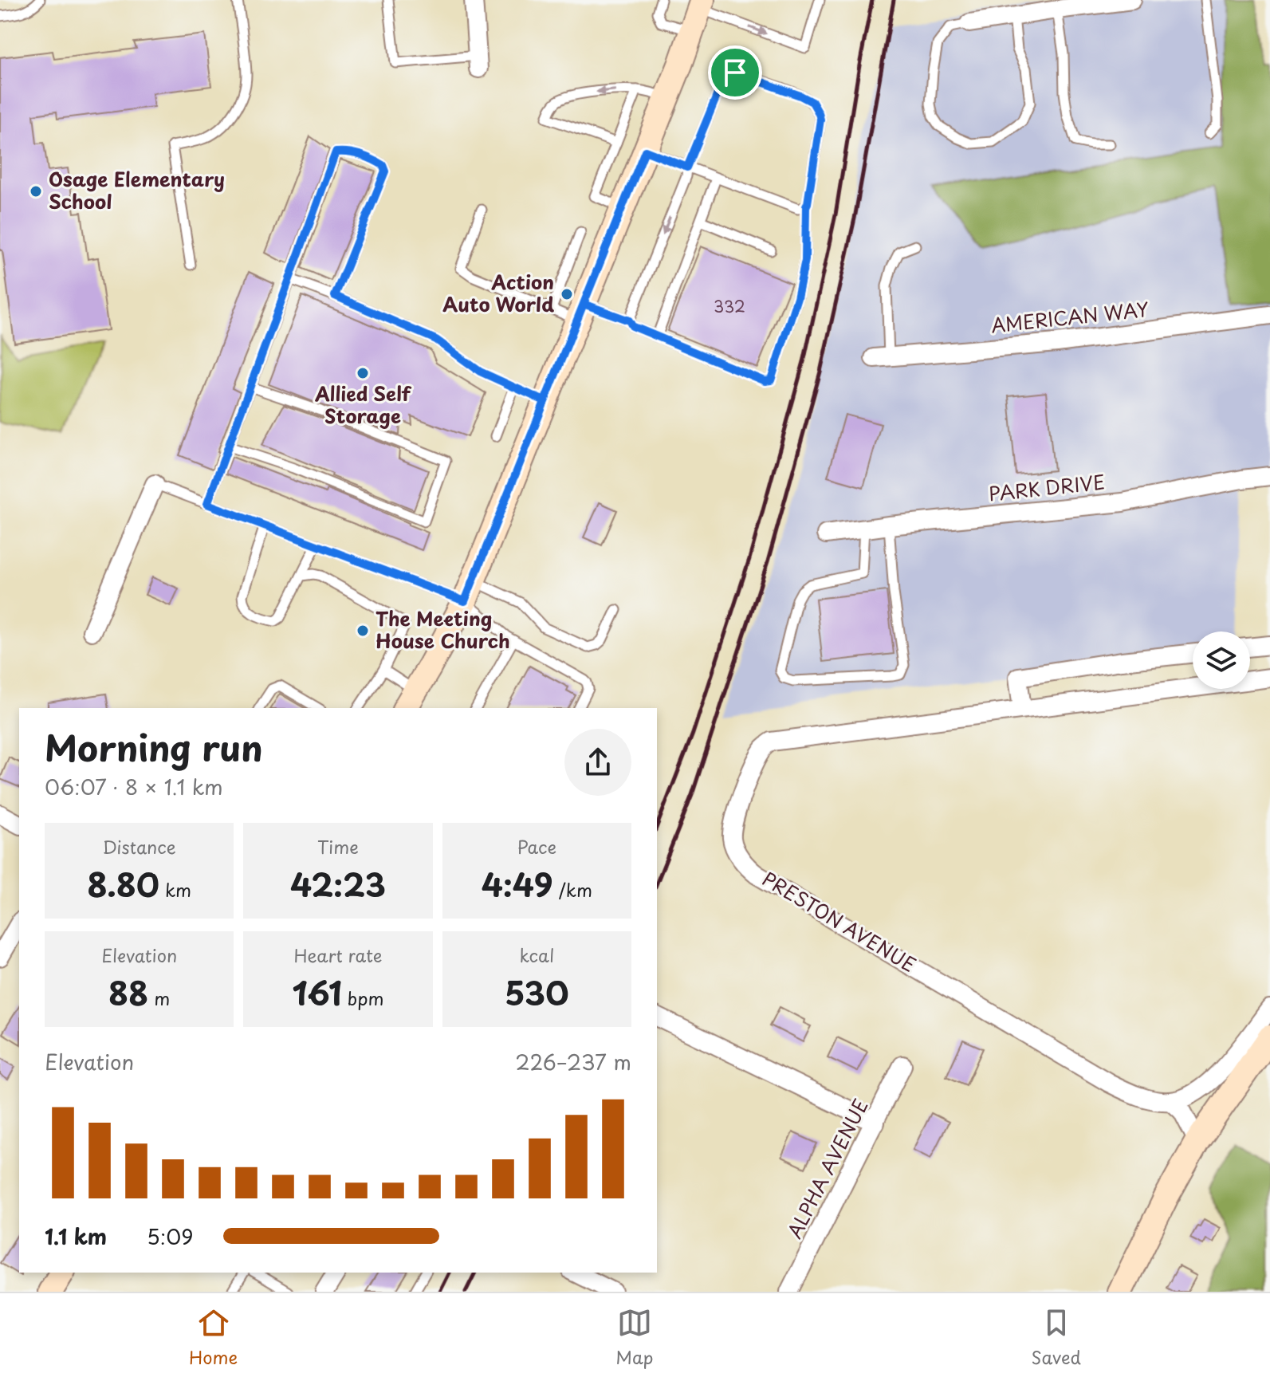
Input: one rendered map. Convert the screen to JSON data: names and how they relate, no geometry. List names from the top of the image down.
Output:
{
  "streets": {
    "street": [
      "AMERICAN WAY",
      "PARK DRIVE",
      "PRESTON AVENUE",
      "ALPHA AVENUE"
    ]
  },
  "places": [
    "Osage Elementary School",
    "Action Auto World",
    "Allied Self Storage",
    "The Meeting House Church"
  ],
  "house_numbers": ["332"],
  "page": {
    "heading": ["Morning run", "06:07 · 8 × 1.1 km"],
    "stats": [
      ["Distance", "8.80 km"],
      ["Time", "42:23"],
      ["Pace", "4:49 /km"],
      ["Elevation", "88 m"],
      ["Heart rate", "161 bpm"],
      ["kcal", "530"]
    ],
    "chart": ["Elevation", "226–237 m"],
    "list": [
      {
        "name": "1.1 km",
        "note": "5:09"
      }
    ],
    "tabs": ["Home", "Map", "Saved"]
  }
}
